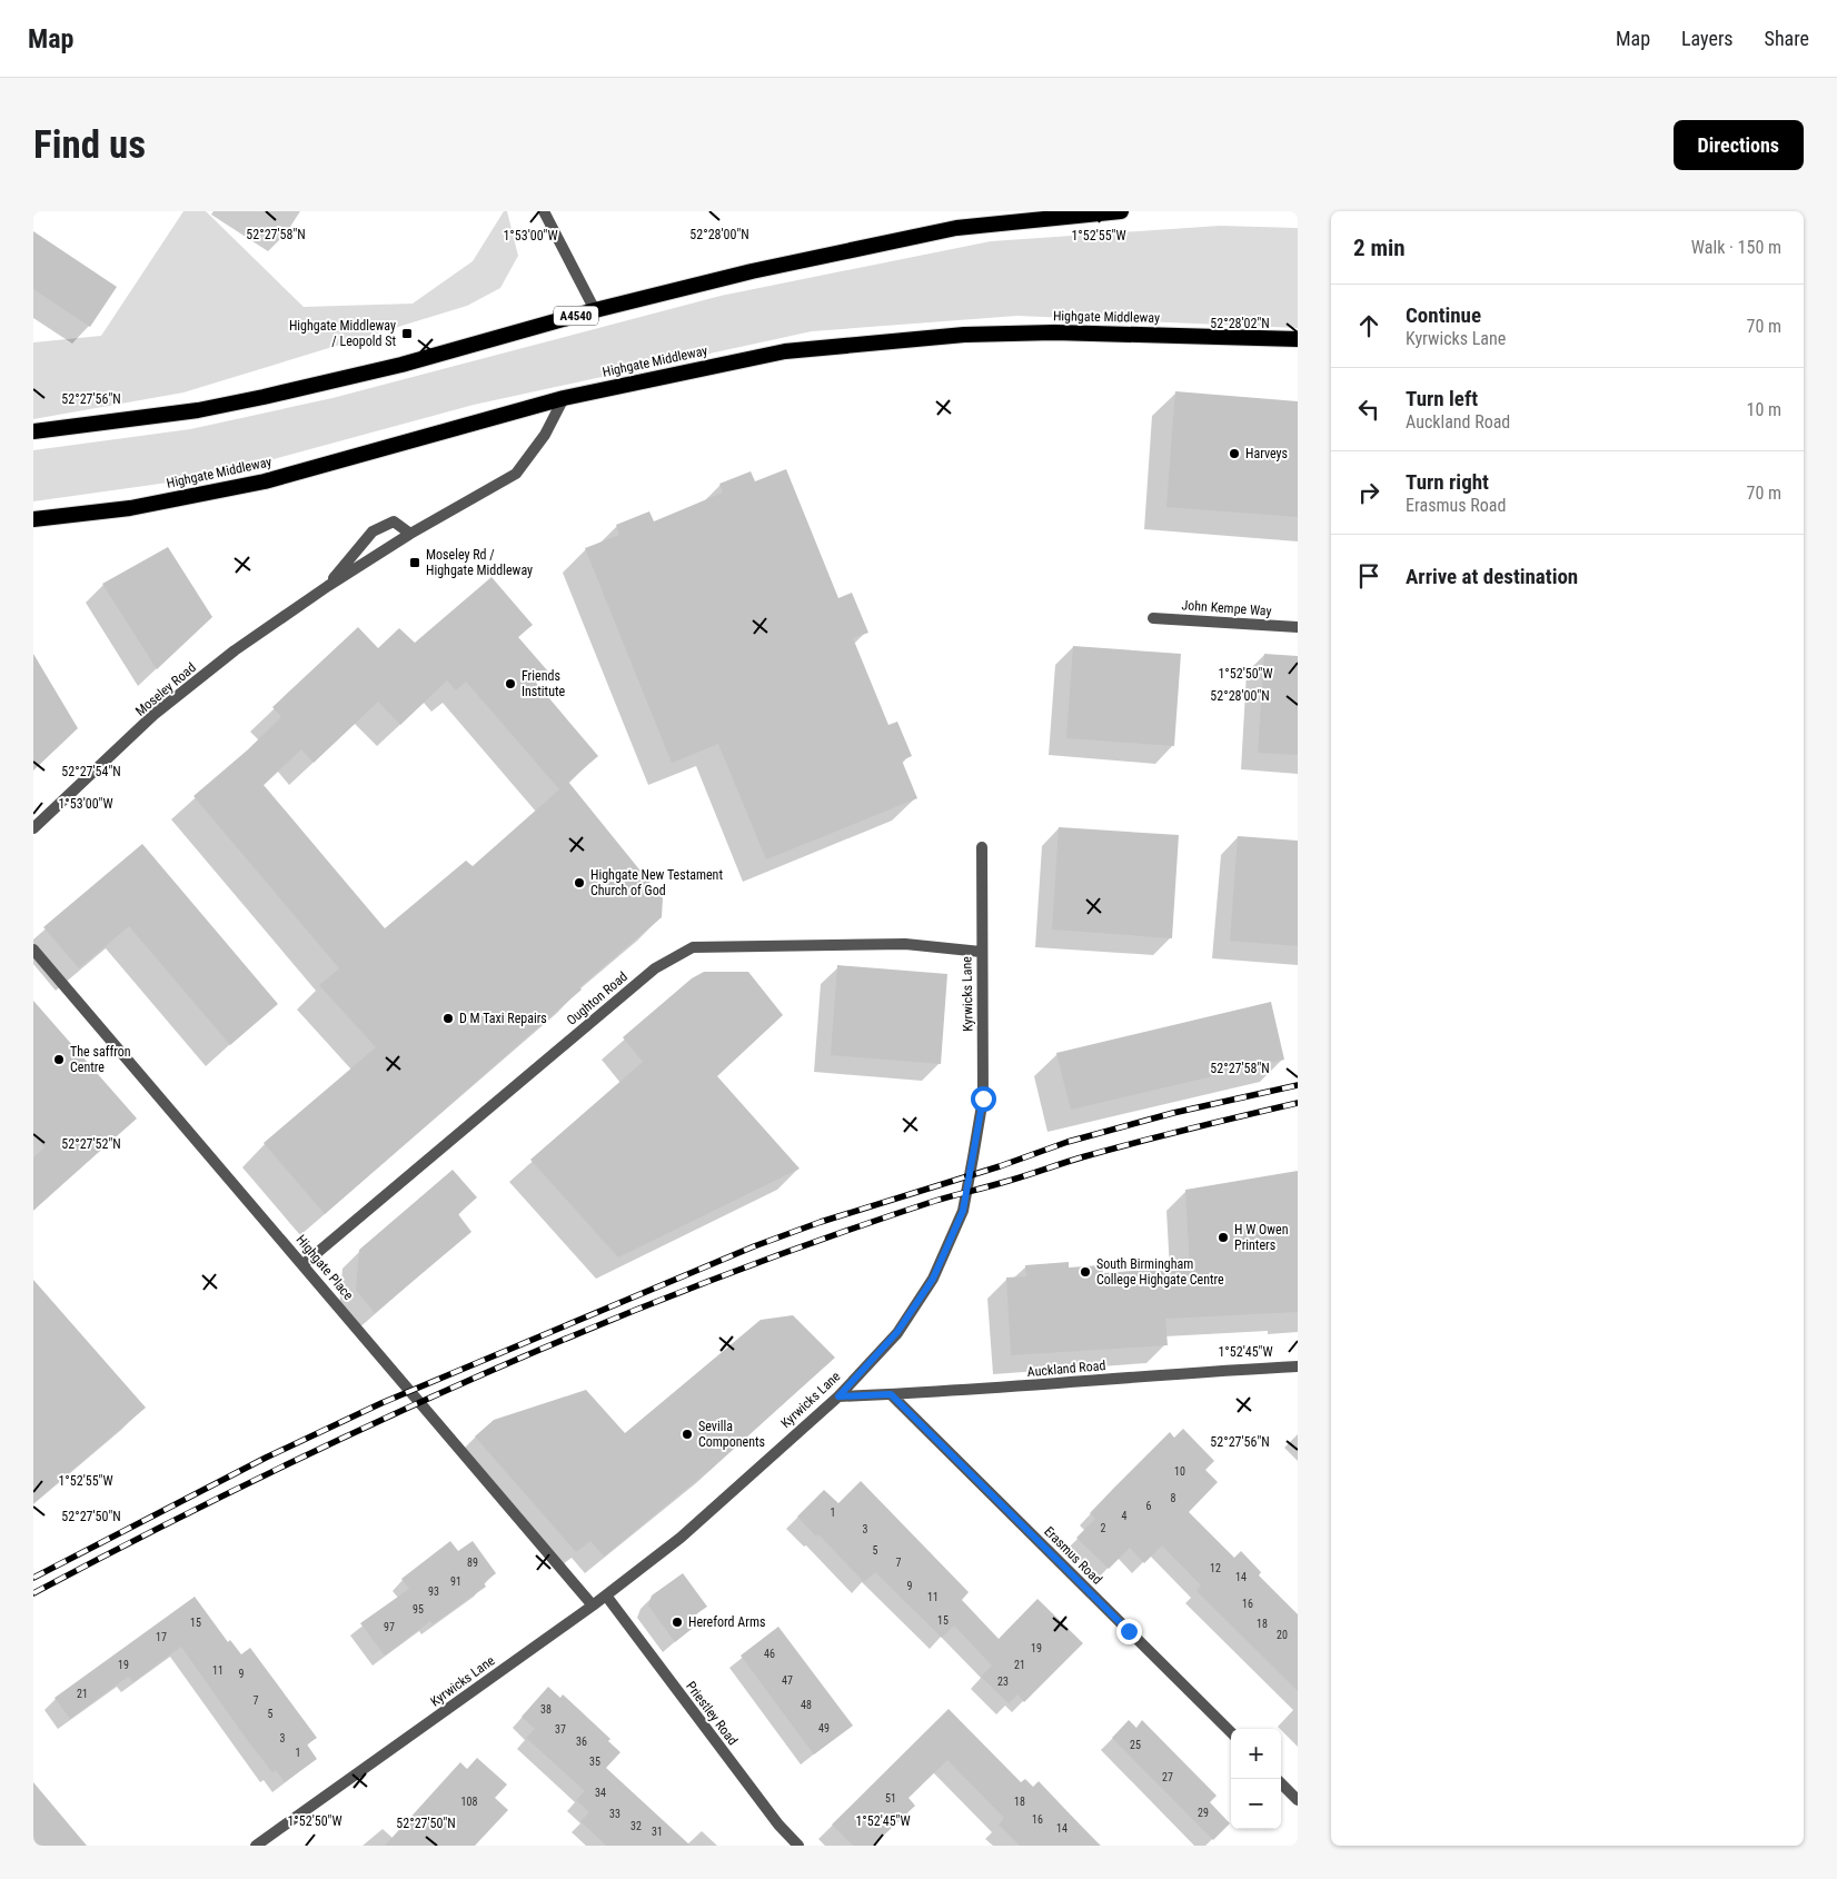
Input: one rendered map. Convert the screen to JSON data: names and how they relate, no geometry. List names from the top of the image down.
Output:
{
  "streets": {
    "highway": ["A4540", "Highgate Middleway"],
    "street": [
      "John Kempe Way",
      "Moseley Road",
      "Kyrwicks Lane",
      "Oughton Road",
      "Highgate Place",
      "Auckland Road",
      "Erasmus Road",
      "Priestley Road"
    ]
  },
  "crossings": [
    ["Highgate Middleway", "Moseley Road"],
    ["Kyrwicks Lane", "Oughton Road"],
    ["Kyrwicks Lane", "Highgate Place"],
    ["Kyrwicks Lane", "Auckland Road"],
    ["Kyrwicks Lane", "Priestley Road"],
    ["Oughton Road", "Highgate Place"],
    ["Auckland Road", "Erasmus Road"]
  ],
  "places": {
    "transit": ["Highgate Middleway / Leopold St", "Moseley Rd / Highgate Middleway"],
    "other": [
      "Harveys",
      "Friends Institute",
      "Highgate New Testament Church of God",
      "D M Taxi Repairs",
      "The saffron Centre",
      "H W Owen Printers",
      "South Birmingham College Highgate Centre",
      "Sevilla Components",
      "Hereford Arms"
    ]
  },
  "house_numbers": [
    "10",
    "8",
    "6",
    "1",
    "4",
    "2",
    "3",
    "5",
    "89",
    "7",
    "12",
    "14",
    "91",
    "9",
    "93",
    "11",
    "16",
    "95",
    "15",
    "15",
    "18",
    "97",
    "20",
    "17",
    "19",
    "46",
    "19",
    "21",
    "11",
    "9",
    "47",
    "23",
    "21",
    "7",
    "48",
    "38",
    "5",
    "49",
    "37",
    "3",
    "36",
    "25",
    "1",
    "35",
    "27",
    "34",
    "51",
    "108",
    "18",
    "29",
    "33",
    "16",
    "32",
    "14",
    "31"
  ],
  "page": {
    "header": "Map",
    "nav": ["Map", "Layers", "Share"],
    "buttons": "Directions",
    "title": "Find us",
    "heading": ["2 min", "Walk · 150 m"],
    "list": [
      ["Continue", "Kyrwicks Lane", "70 m"],
      ["Turn left", "Auckland Road", "10 m"],
      ["Turn right", "Erasmus Road", "70 m"],
      "Arrive at destination"
    ],
    "map_buttons": ["+", "−"]
  },
  "coordinates": [
    "52°27'58\"N",
    "52°28'00\"N",
    "1°53'00\"W",
    "1°52'55\"W",
    "52°28'02\"N",
    "52°27'56\"N",
    "1°52'50\"W",
    "52°27'54\"N",
    "52°27'52\"N",
    "1°52'45\"W",
    "52°27'50\"N"
  ]
}
